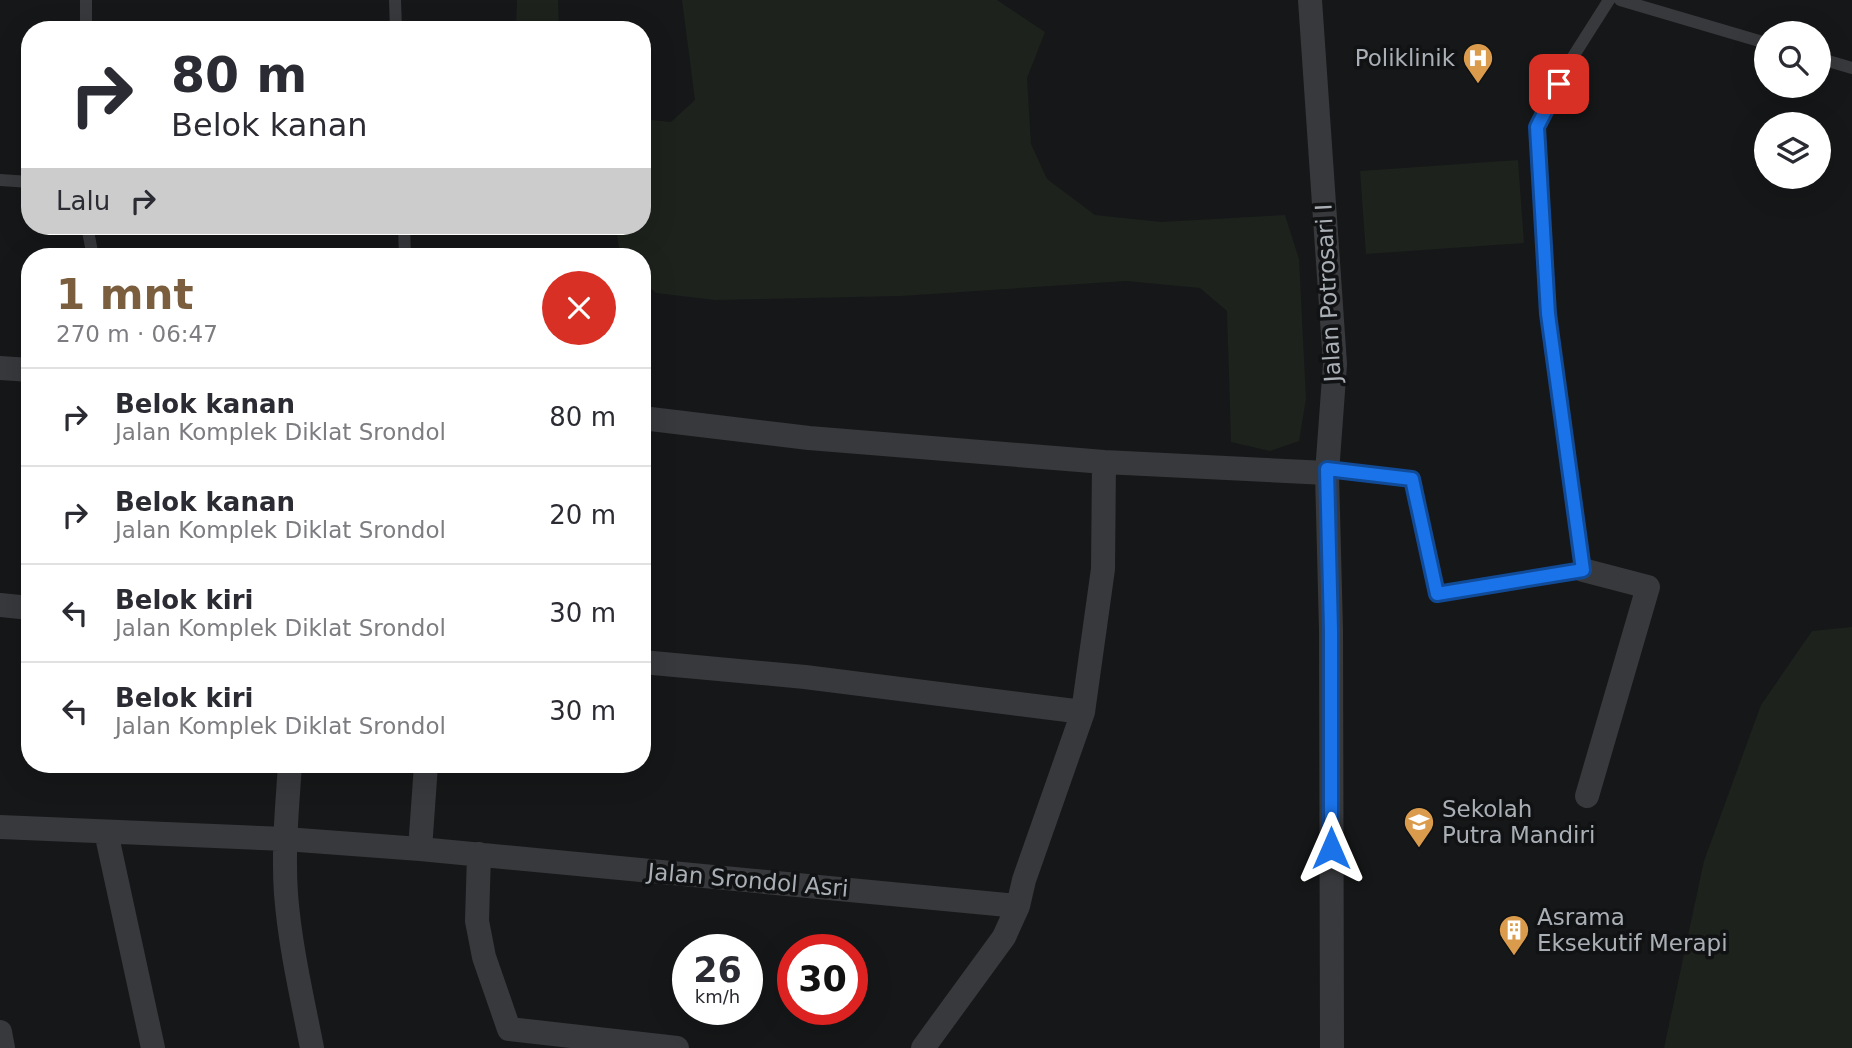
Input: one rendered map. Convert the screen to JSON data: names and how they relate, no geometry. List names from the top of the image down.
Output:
{
  "streets": {
    "street": ["Jalan Potrosari I", "Jalan Srondol Asri"]
  },
  "places": {
    "hospital": ["Poliklinik"],
    "school or university": ["Sekolah Putra Mandiri"],
    "building": ["Asrama Eksekutif Merapi"]
  },
  "page": {
    "turn": ["80 m", "Belok kanan"],
    "then": "Lalu",
    "heading": ["1 mnt", "270 m · 06:47"],
    "list": [
      {
        "name": "Belok kanan",
        "note": "Jalan Komplek Diklat Srondol",
        "value": "80 m"
      },
      {
        "name": "Belok kanan",
        "note": "Jalan Komplek Diklat Srondol",
        "value": "20 m"
      },
      {
        "name": "Belok kiri",
        "note": "Jalan Komplek Diklat Srondol",
        "value": "30 m"
      },
      {
        "name": "Belok kiri",
        "note": "Jalan Komplek Diklat Srondol",
        "value": "30 m"
      }
    ],
    "speed": "26 km/h",
    "limit": "30"
  }
}
